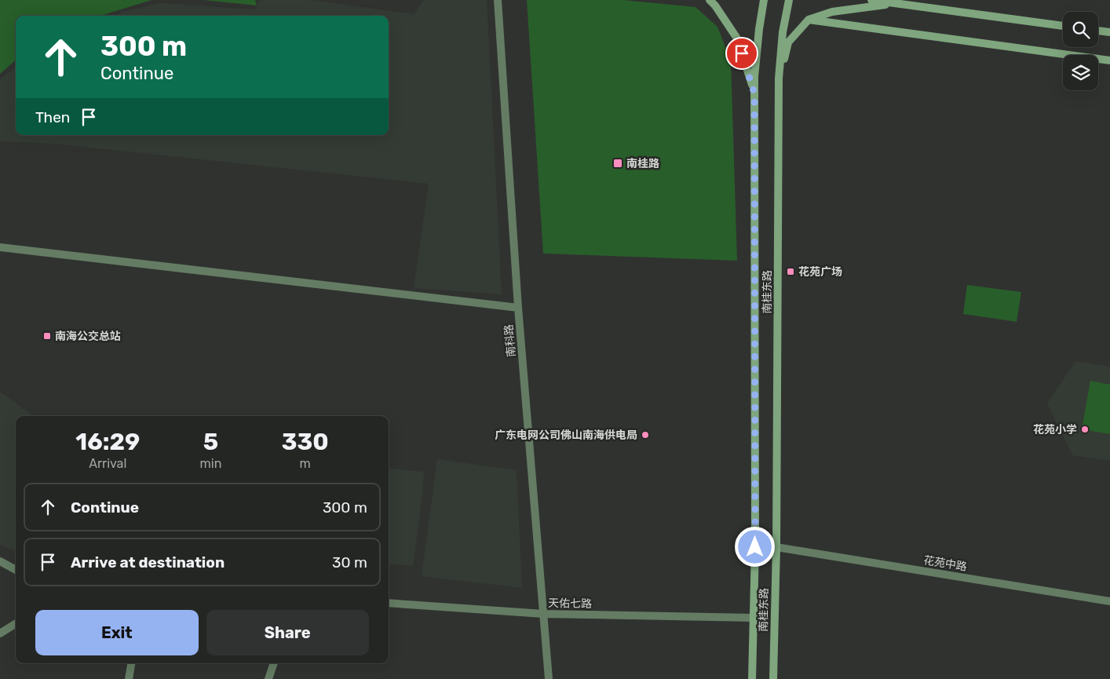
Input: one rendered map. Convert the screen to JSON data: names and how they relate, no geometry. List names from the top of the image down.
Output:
{
  "streets": {
    "main road": ["南桂东路"],
    "street": ["南科路", "花苑中路", "天佑七路"]
  },
  "crossings": [
    ["南桂东路", "花苑中路"],
    ["南桂东路", "天佑七路"],
    ["南科路", "天佑七路"]
  ],
  "places": {
    "transit": ["南桂路", "花苑广场", "南海公交总站"],
    "other": ["花苑小学", "广东电网公司佛山南海供电局"]
  },
  "page": {
    "turn": ["300 m", "Continue"],
    "then": "Then",
    "eta": [
      "16:29",
      "Arrival",
      "5",
      "min",
      "330",
      "m"
    ],
    "list": [
      {
        "name": "Continue",
        "value": "300 m"
      },
      {
        "name": "Arrive at destination",
        "value": "30 m"
      }
    ],
    "buttons": ["Exit", "Share"]
  }
}
